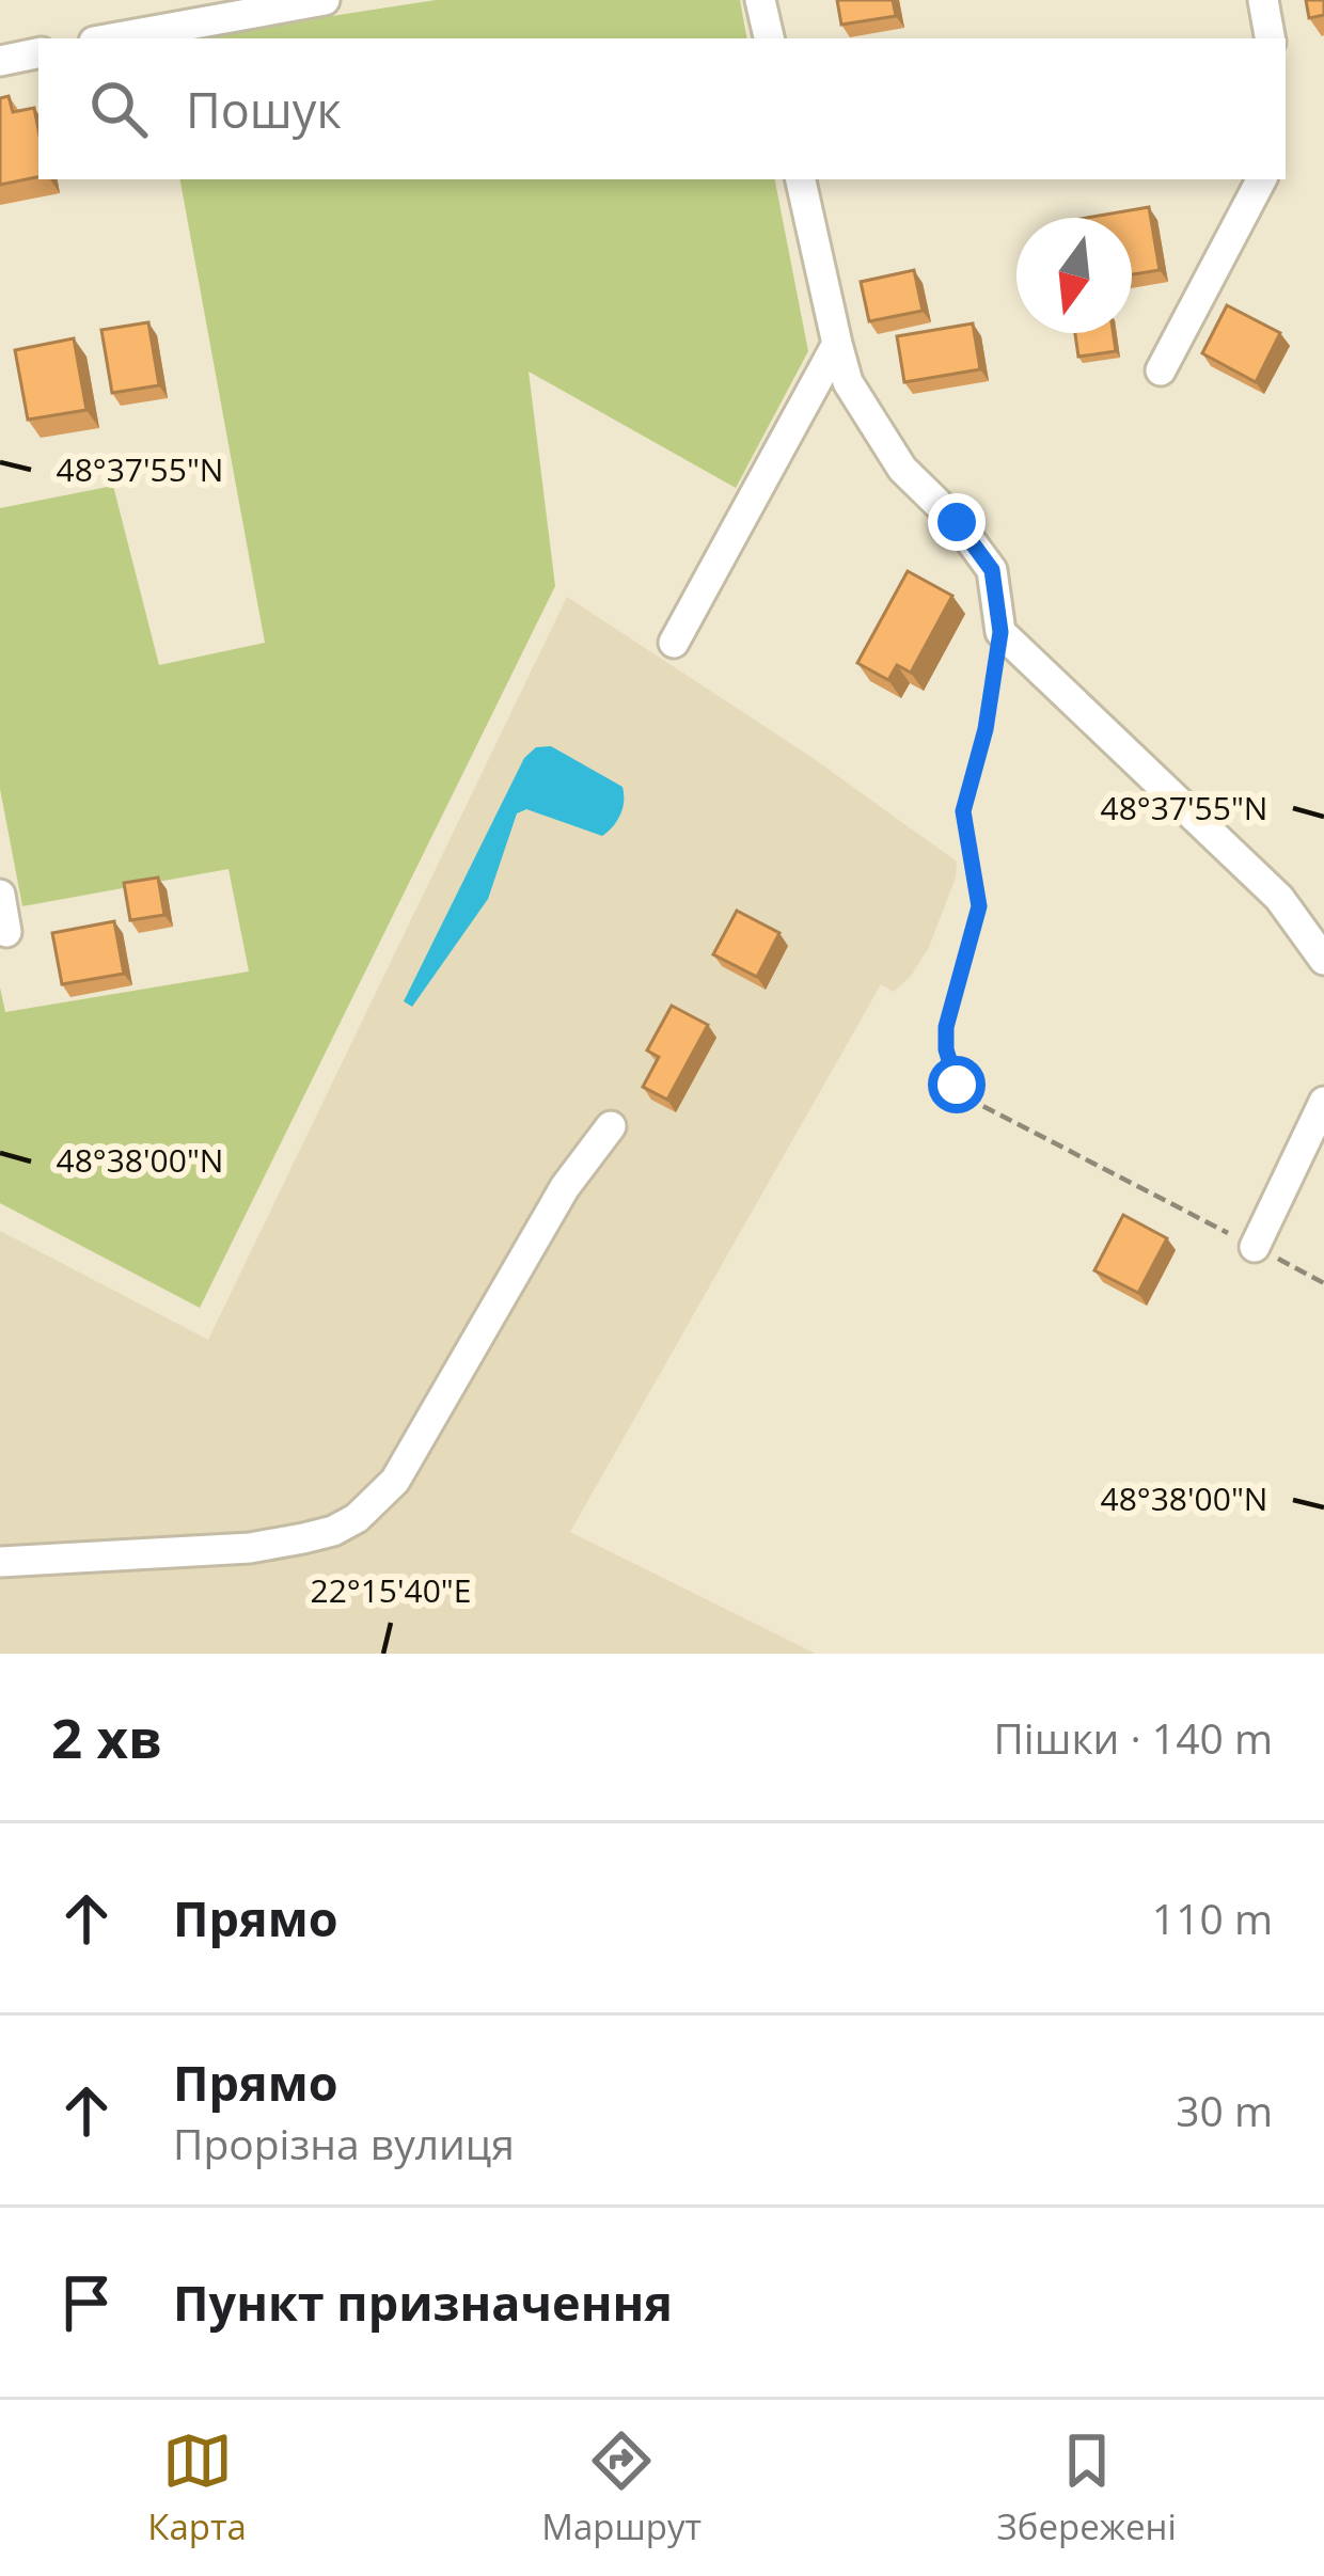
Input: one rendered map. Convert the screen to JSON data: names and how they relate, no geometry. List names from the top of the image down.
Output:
{
  "north": "bottom",
  "page": {
    "search": "Пошук",
    "heading": ["2 хв", "Пішки · 140 m"],
    "list": [
      ["Прямо", "110 m"],
      ["Прямо", "Прорізна вулиця", "30 m"],
      "Пункт призначення"
    ],
    "nav": ["Карта", "Маршрут", "Збережені"]
  },
  "coordinates": ["48°37'55\"N", "48°38'00\"N", "22°15'40\"E"]
}
